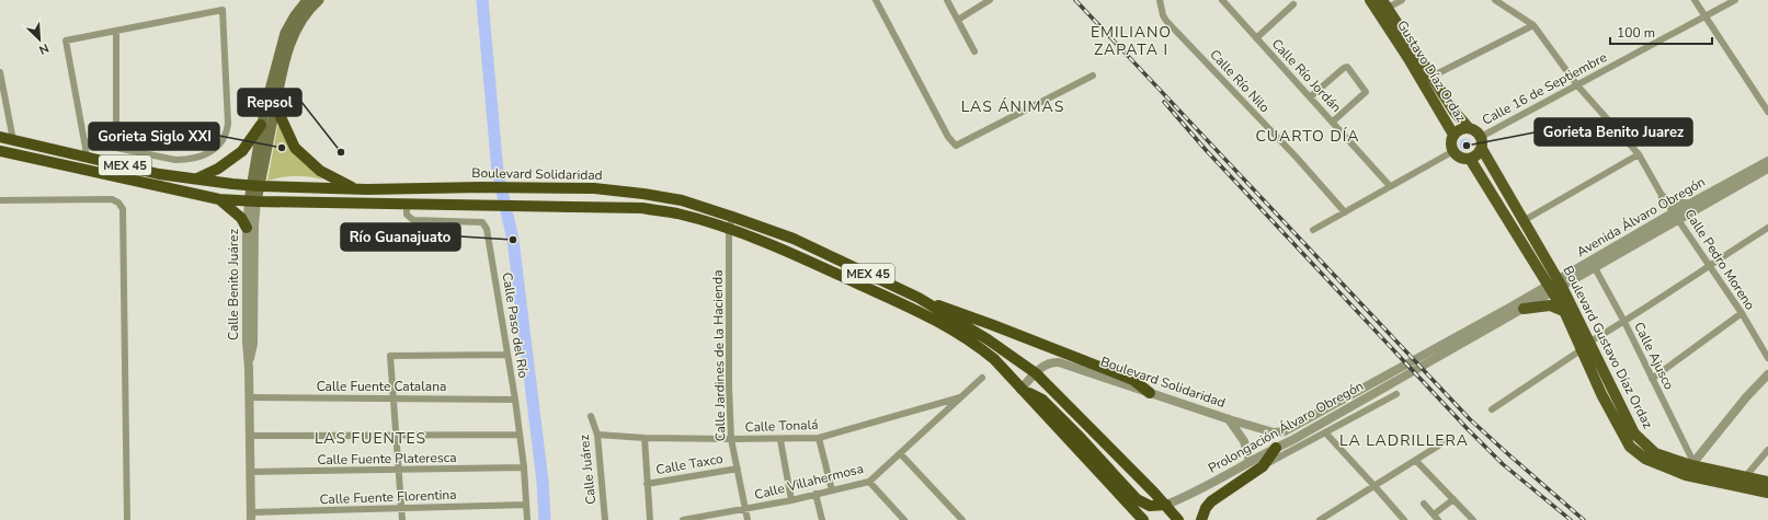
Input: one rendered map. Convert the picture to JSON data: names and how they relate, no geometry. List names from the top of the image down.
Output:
{
  "streets": {
    "highway": ["MEX 45", "Boulevard Solidaridad"],
    "main road": ["Gustavo Díaz Ordaz", "Boulevard Gustavo Díaz Ordaz"],
    "street": [
      "Calle Río Jordán",
      "Calle Río Nilo",
      "Calle 16 de Septiembre",
      "Avenida Álvaro Obregón",
      "Calle Pedro Moreno",
      "Calle Benito Juárez",
      "Calle Paso del Río",
      "Calle Jardines de la Hacienda",
      "Calle Ajusco",
      "Calle Fuente Catalana",
      "Calle Tonalá",
      "Prolongación Álvaro Obregón",
      "Calle Fuente Plateresca",
      "Calle Taxco",
      "Calle Juárez",
      "Calle Villahermosa",
      "Calle Fuente Florentina"
    ]
  },
  "crossings": [
    ["Gustavo Díaz Ordaz", "Calle 16 de Septiembre"],
    ["Gustavo Díaz Ordaz", "Boulevard Gustavo Díaz Ordaz"],
    ["Calle 16 de Septiembre", "Calle Pedro Moreno"],
    ["Calle 16 de Septiembre", "Boulevard Gustavo Díaz Ordaz"],
    ["MEX 45", "Boulevard Solidaridad"],
    ["MEX 45", "Calle Benito Juárez"],
    ["MEX 45", "Calle Paso del Río"],
    ["MEX 45", "Calle Jardines de la Hacienda"],
    ["Boulevard Solidaridad", "Calle Jardines de la Hacienda"],
    ["Boulevard Solidaridad", "Prolongación Álvaro Obregón"],
    ["Avenida Álvaro Obregón", "Calle Pedro Moreno"],
    ["Avenida Álvaro Obregón", "Boulevard Gustavo Díaz Ordaz"],
    ["Avenida Álvaro Obregón", "Calle Ajusco"],
    ["Avenida Álvaro Obregón", "Prolongación Álvaro Obregón"],
    ["Calle Benito Juárez", "Calle Fuente Catalana"],
    ["Calle Benito Juárez", "Calle Fuente Plateresca"],
    ["Calle Benito Juárez", "Calle Fuente Florentina"],
    ["Calle Paso del Río", "Calle Fuente Catalana"],
    ["Calle Paso del Río", "Calle Fuente Plateresca"],
    ["Calle Paso del Río", "Calle Fuente Florentina"],
    ["Boulevard Gustavo Díaz Ordaz", "Calle Ajusco"],
    ["Calle Jardines de la Hacienda", "Calle Tonalá"],
    ["Calle Jardines de la Hacienda", "Calle Taxco"],
    ["Calle Jardines de la Hacienda", "Calle Villahermosa"],
    ["Calle Tonalá", "Calle Juárez"],
    ["Calle Tonalá", "Calle Villahermosa"]
  ],
  "districts": [
    "EMILIANO ZAPATA I",
    "LAS ÁNIMAS",
    "CUARTO DÍA",
    "LAS FUENTES",
    "LA LADRILLERA"
  ],
  "places": [
    "Gorieta Benito Juarez",
    "Gorieta Siglo XXI",
    "Repsol",
    "Río Guanajuato"
  ],
  "scale_bar": "100 m",
  "north": "bottom right"
}
